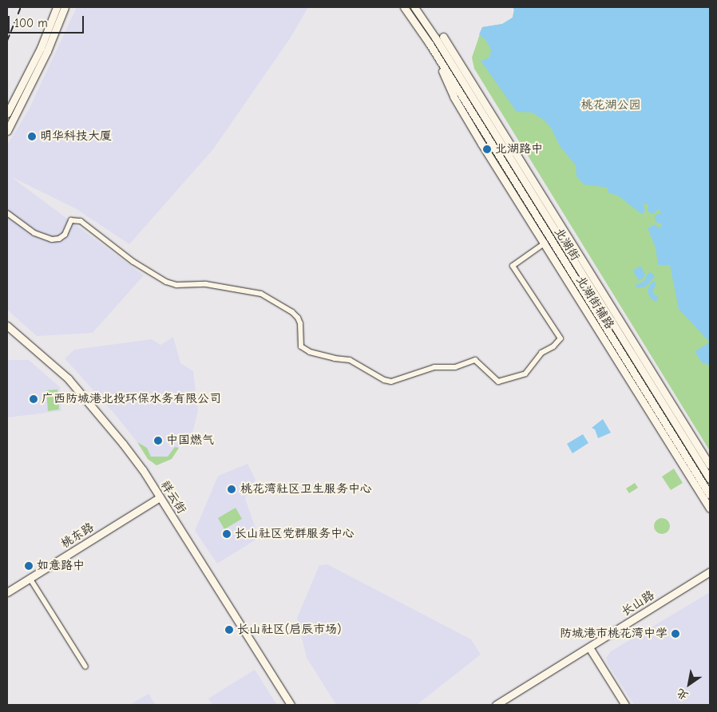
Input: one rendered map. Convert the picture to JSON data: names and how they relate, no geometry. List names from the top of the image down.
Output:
{
  "streets": {
    "street": [
      "北湖街",
      "北湖街辅路",
      "祥云街",
      "桃东路",
      "长山路"
    ]
  },
  "crossings": [
    ["北湖街", "北湖街辅路"],
    ["祥云街", "桃东路"]
  ],
  "parks": ["桃花湖公园"],
  "places": [
    "明华科技大厦",
    "北湖路中",
    "广西防城港北投环保水务有限公司",
    "中国燃气",
    "桃花湾社区卫生服务中心",
    "长山社区党群服务中心",
    "如意路中",
    "长山社区(启辰市场)",
    "防城港市桃花湾中学"
  ],
  "scale_bar": "100 m",
  "north": "bottom left"
}
